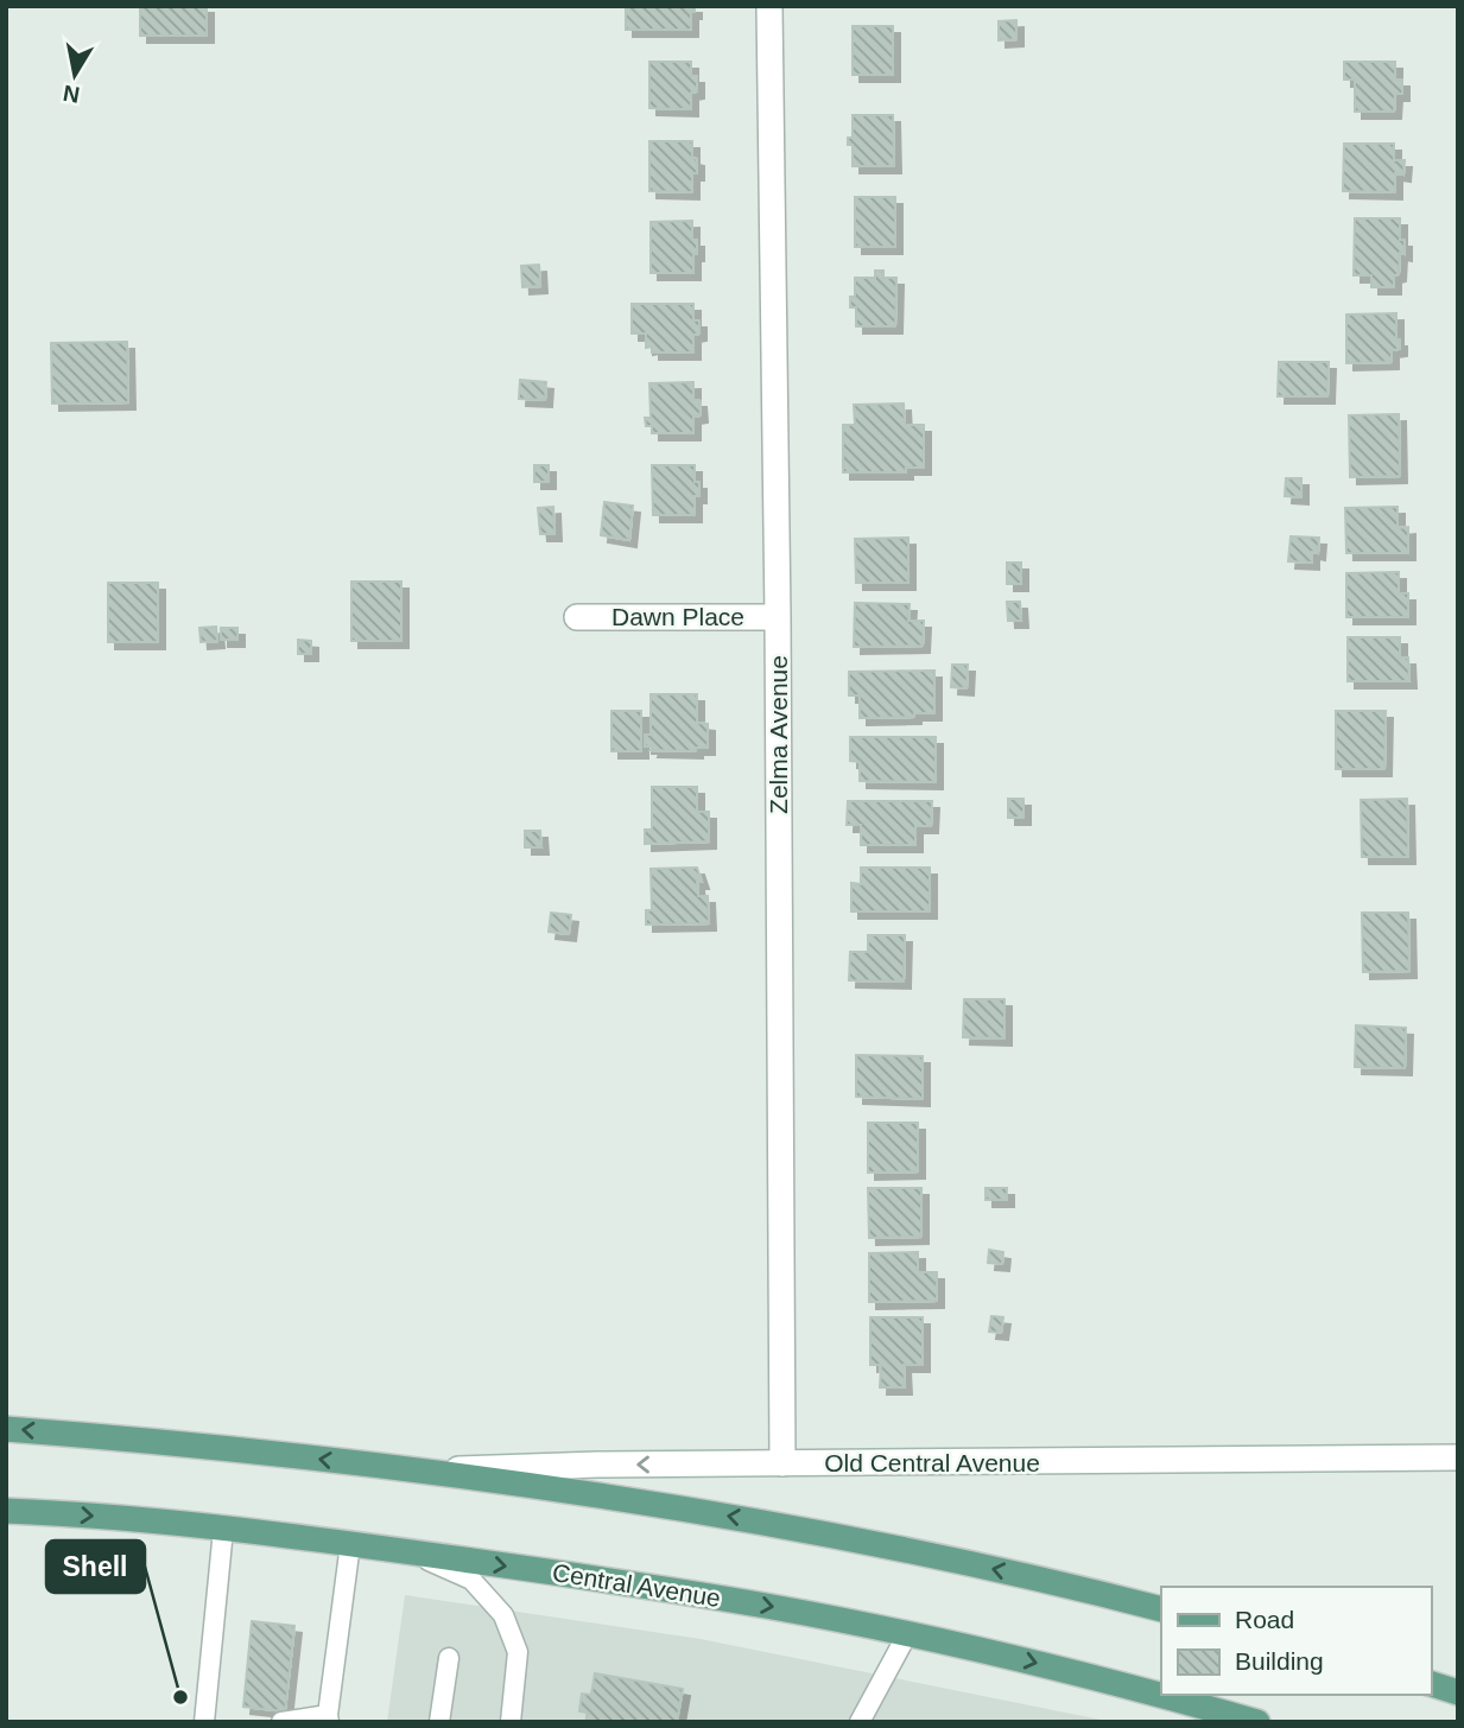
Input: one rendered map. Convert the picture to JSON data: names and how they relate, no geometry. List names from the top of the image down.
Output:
{
  "streets": {
    "main road": ["Central Avenue"],
    "street": ["Dawn Place", "Zelma Avenue", "Old Central Avenue"]
  },
  "crossings": [
    ["Dawn Place", "Zelma Avenue"],
    ["Zelma Avenue", "Old Central Avenue"]
  ],
  "one_way": ["Old Central Avenue"],
  "places": ["Shell"],
  "legend": ["Road", "Building"],
  "north": "bottom"
}
